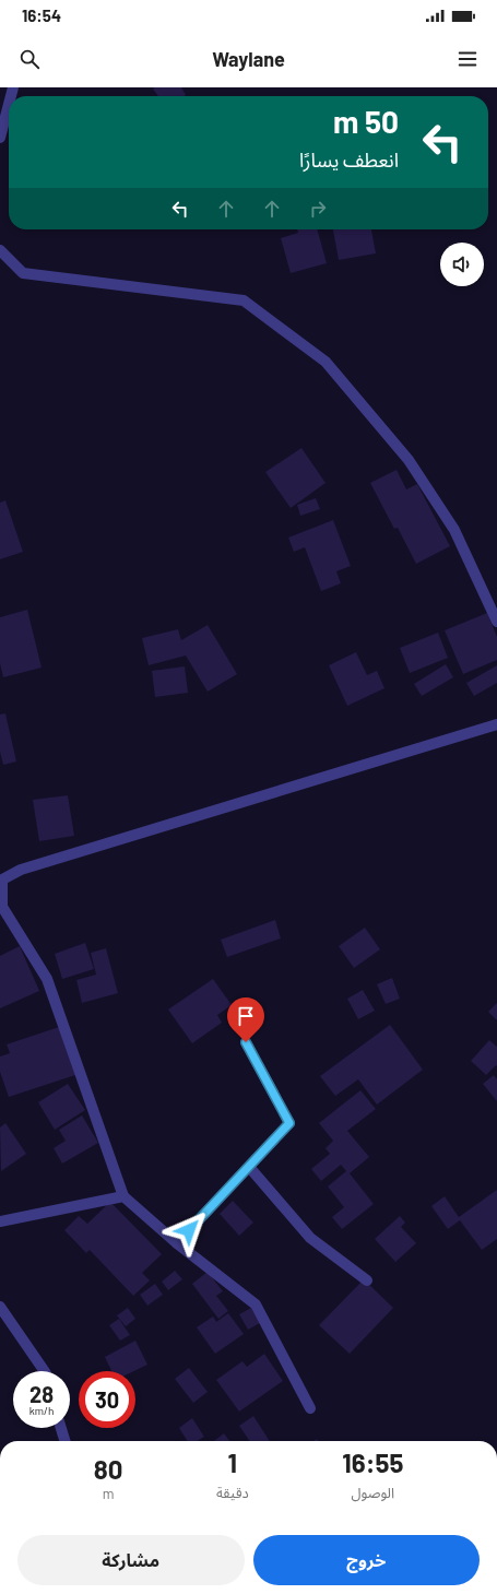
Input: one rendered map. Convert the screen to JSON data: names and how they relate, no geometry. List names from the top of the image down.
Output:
{
  "page": {
    "status": "16:54",
    "header": "Waylane",
    "turn": ["50 m", "انعطف يسارًا"],
    "speed": "28 km/h",
    "limit": "30",
    "eta": [
      "16:55",
      "الوصول",
      "1",
      "دقيقة",
      "80",
      "m"
    ],
    "buttons": ["خروج", "مشاركة"]
  }
}
